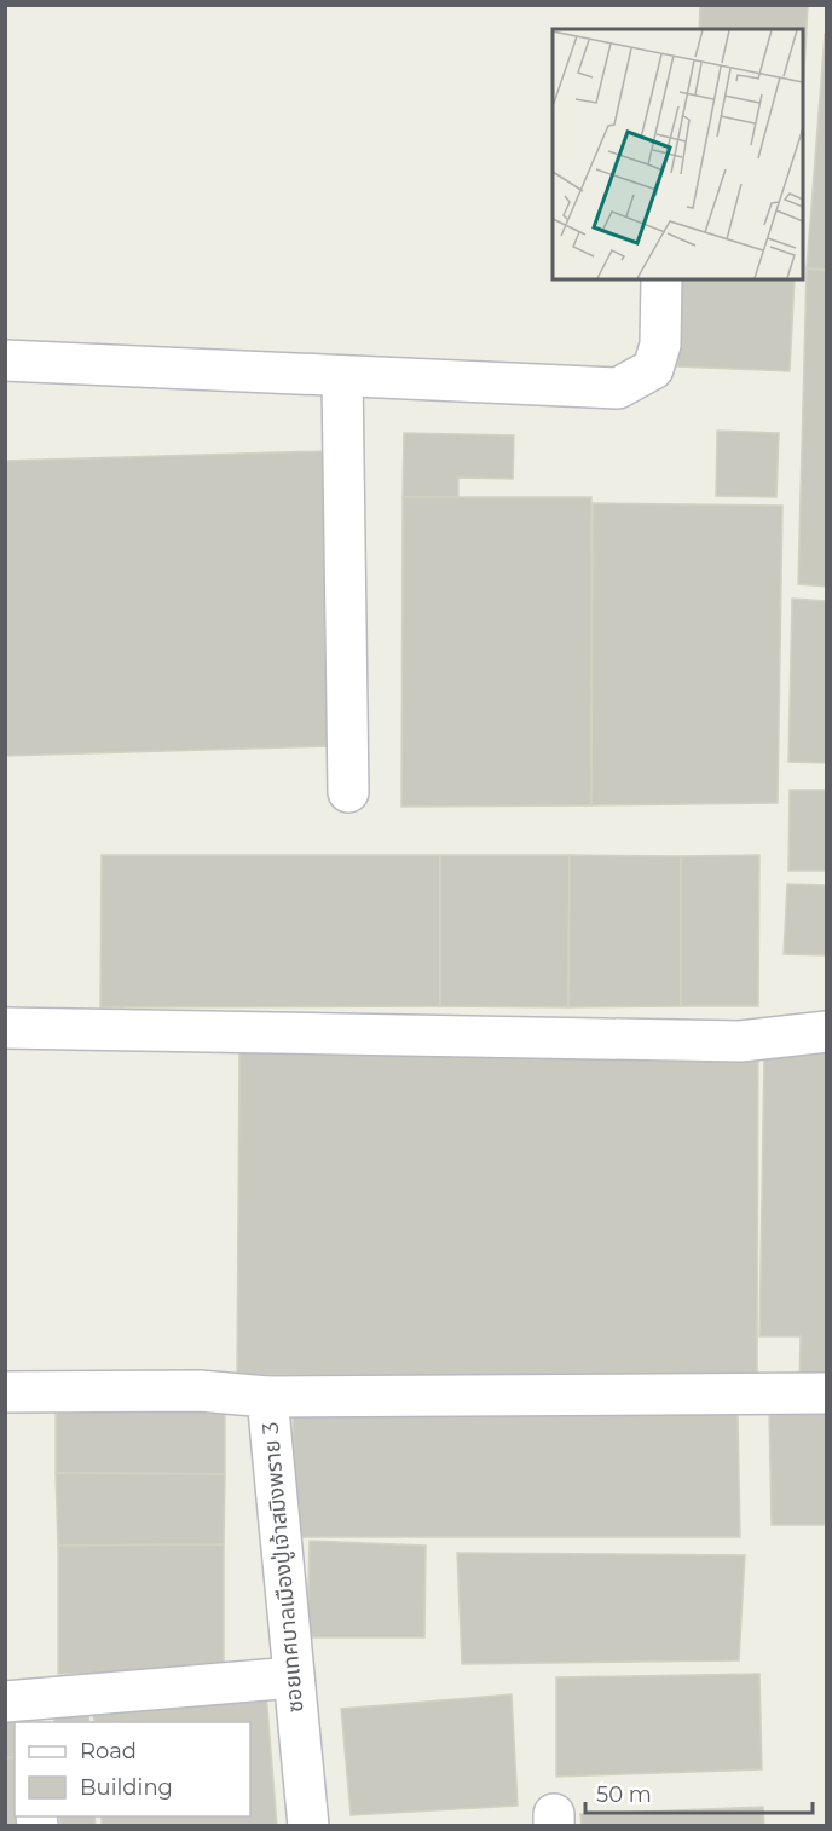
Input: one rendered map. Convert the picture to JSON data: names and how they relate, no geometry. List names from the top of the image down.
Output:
{
  "streets": {
    "street": ["ซอยเทศบาลเมืองปู่เจ้าสมิงพราย 3"]
  },
  "legend": ["Road", "Building"],
  "scale_bar": "50 m"
}
